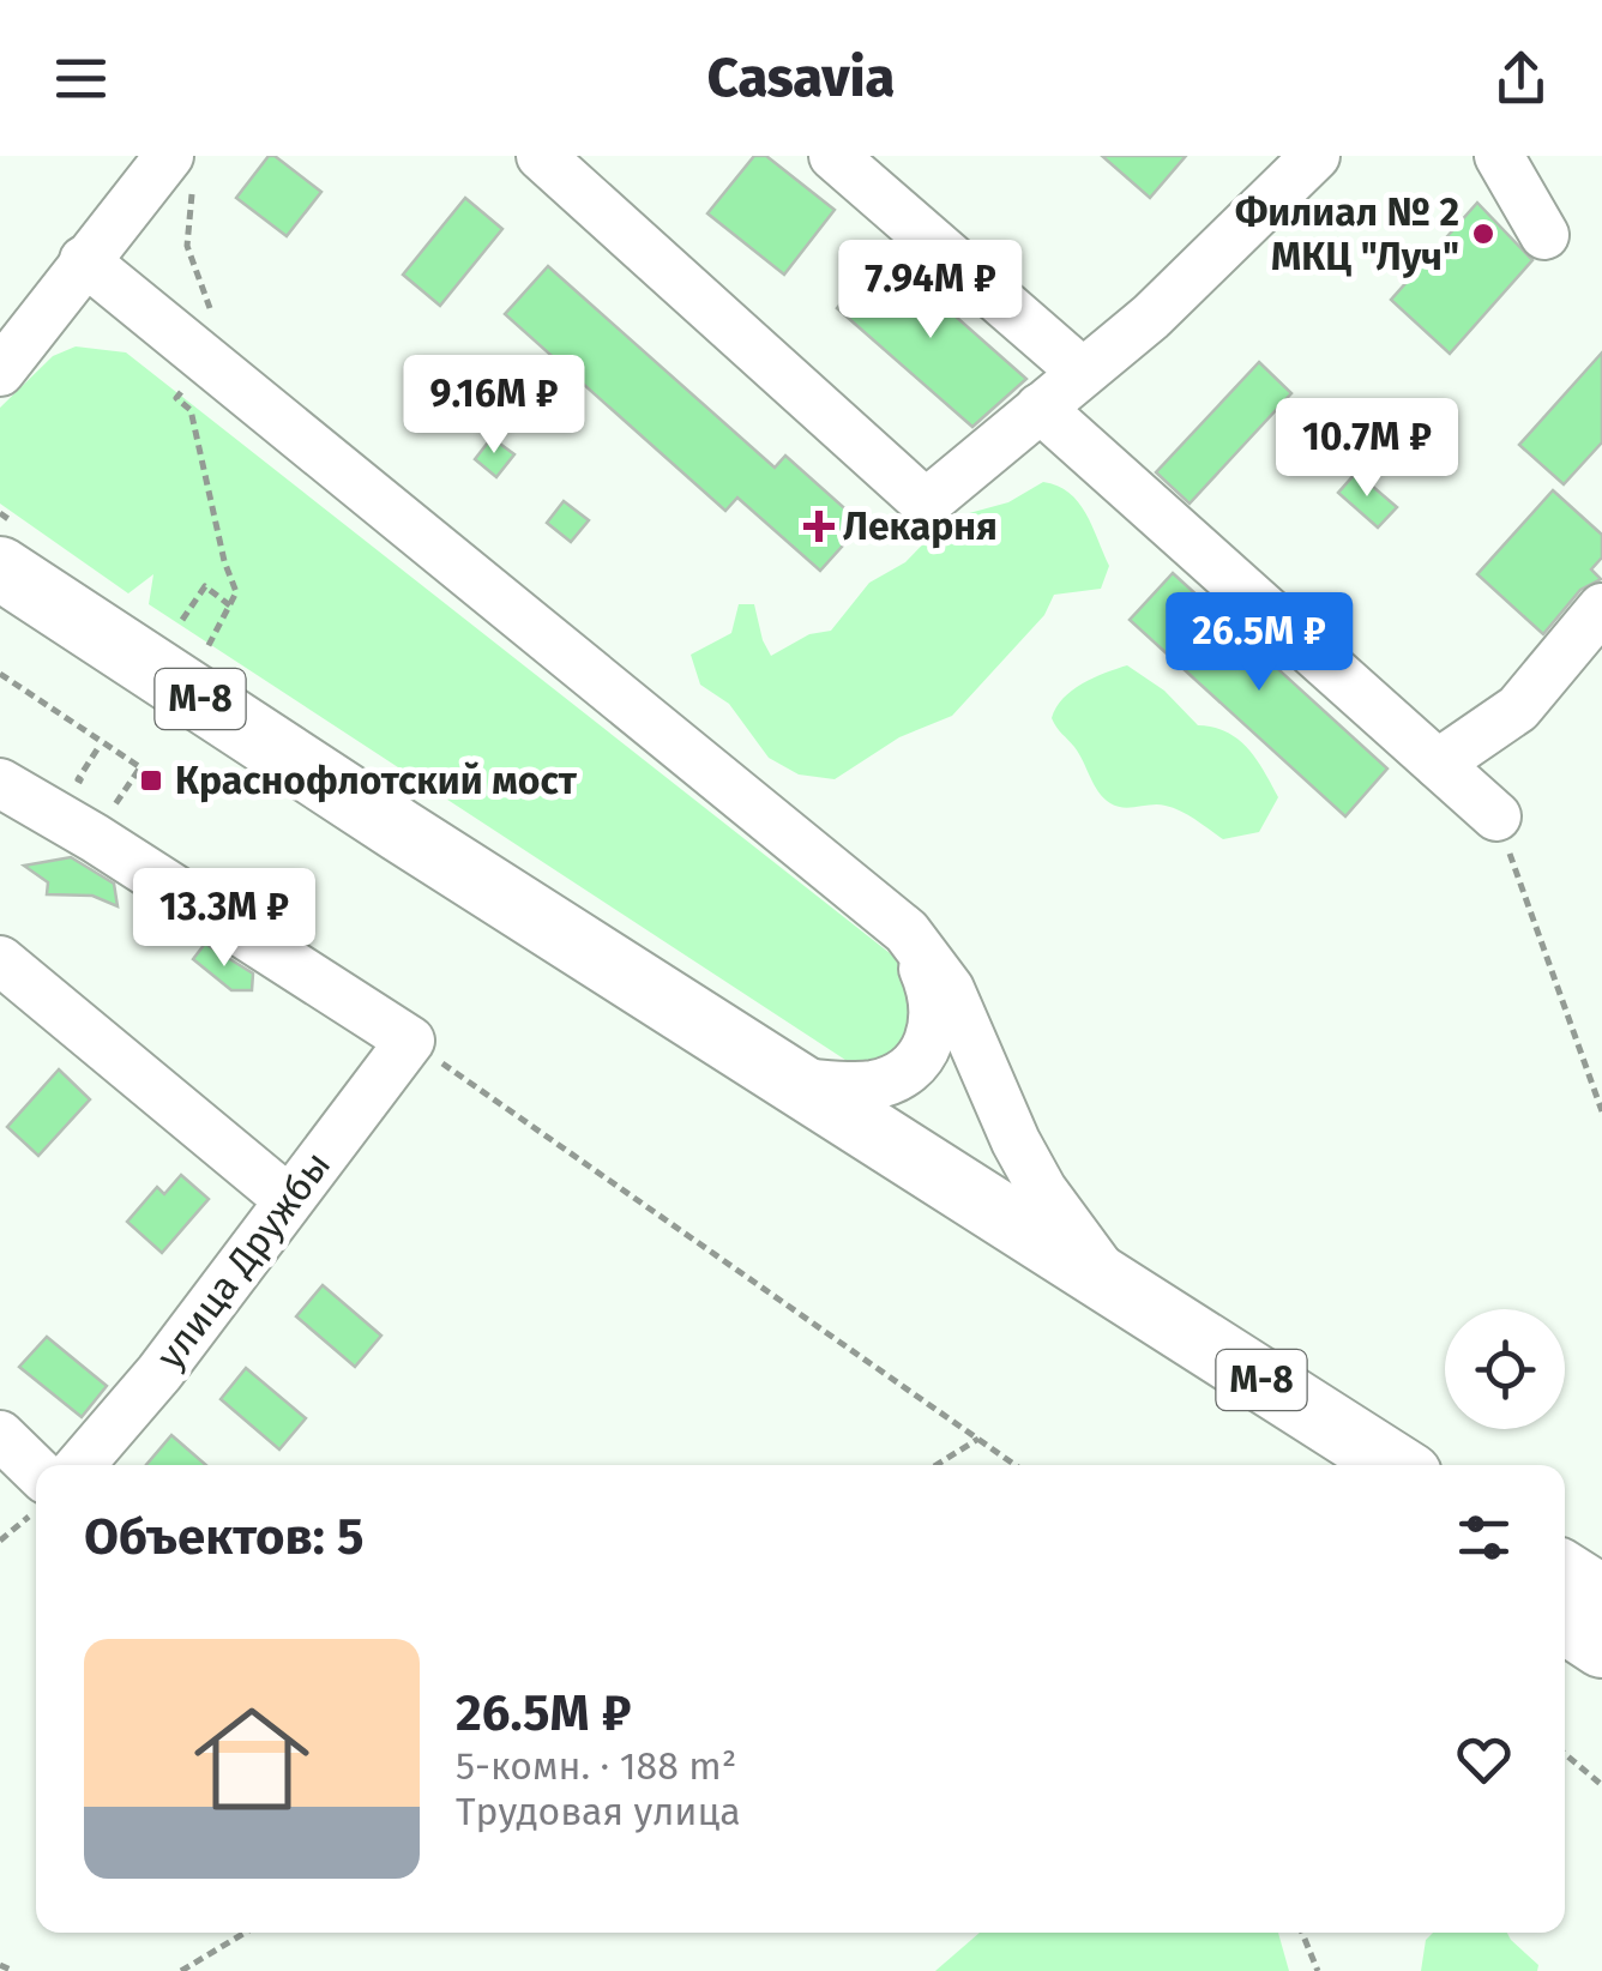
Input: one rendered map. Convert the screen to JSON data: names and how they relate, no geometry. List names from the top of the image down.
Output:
{
  "streets": {
    "main road": ["М-8"],
    "street": ["улица Дружбы"]
  },
  "places": {
    "other": ["Филиал № 2 МКЦ \"Луч\""],
    "health": ["Лекарня"],
    "transit": ["Краснофлотский мост"]
  },
  "page": {
    "header": "Casavia",
    "price": [
      "7.94M ₽",
      "9.16M ₽",
      "10.7M ₽",
      "26.5M ₽",
      "13.3M ₽"
    ],
    "heading": "Объектов: 5",
    "list": [
      {
        "name": "26.5M ₽",
        "note": "5-комн. · 188 m² · Трудовая улица"
      }
    ]
  }
}
